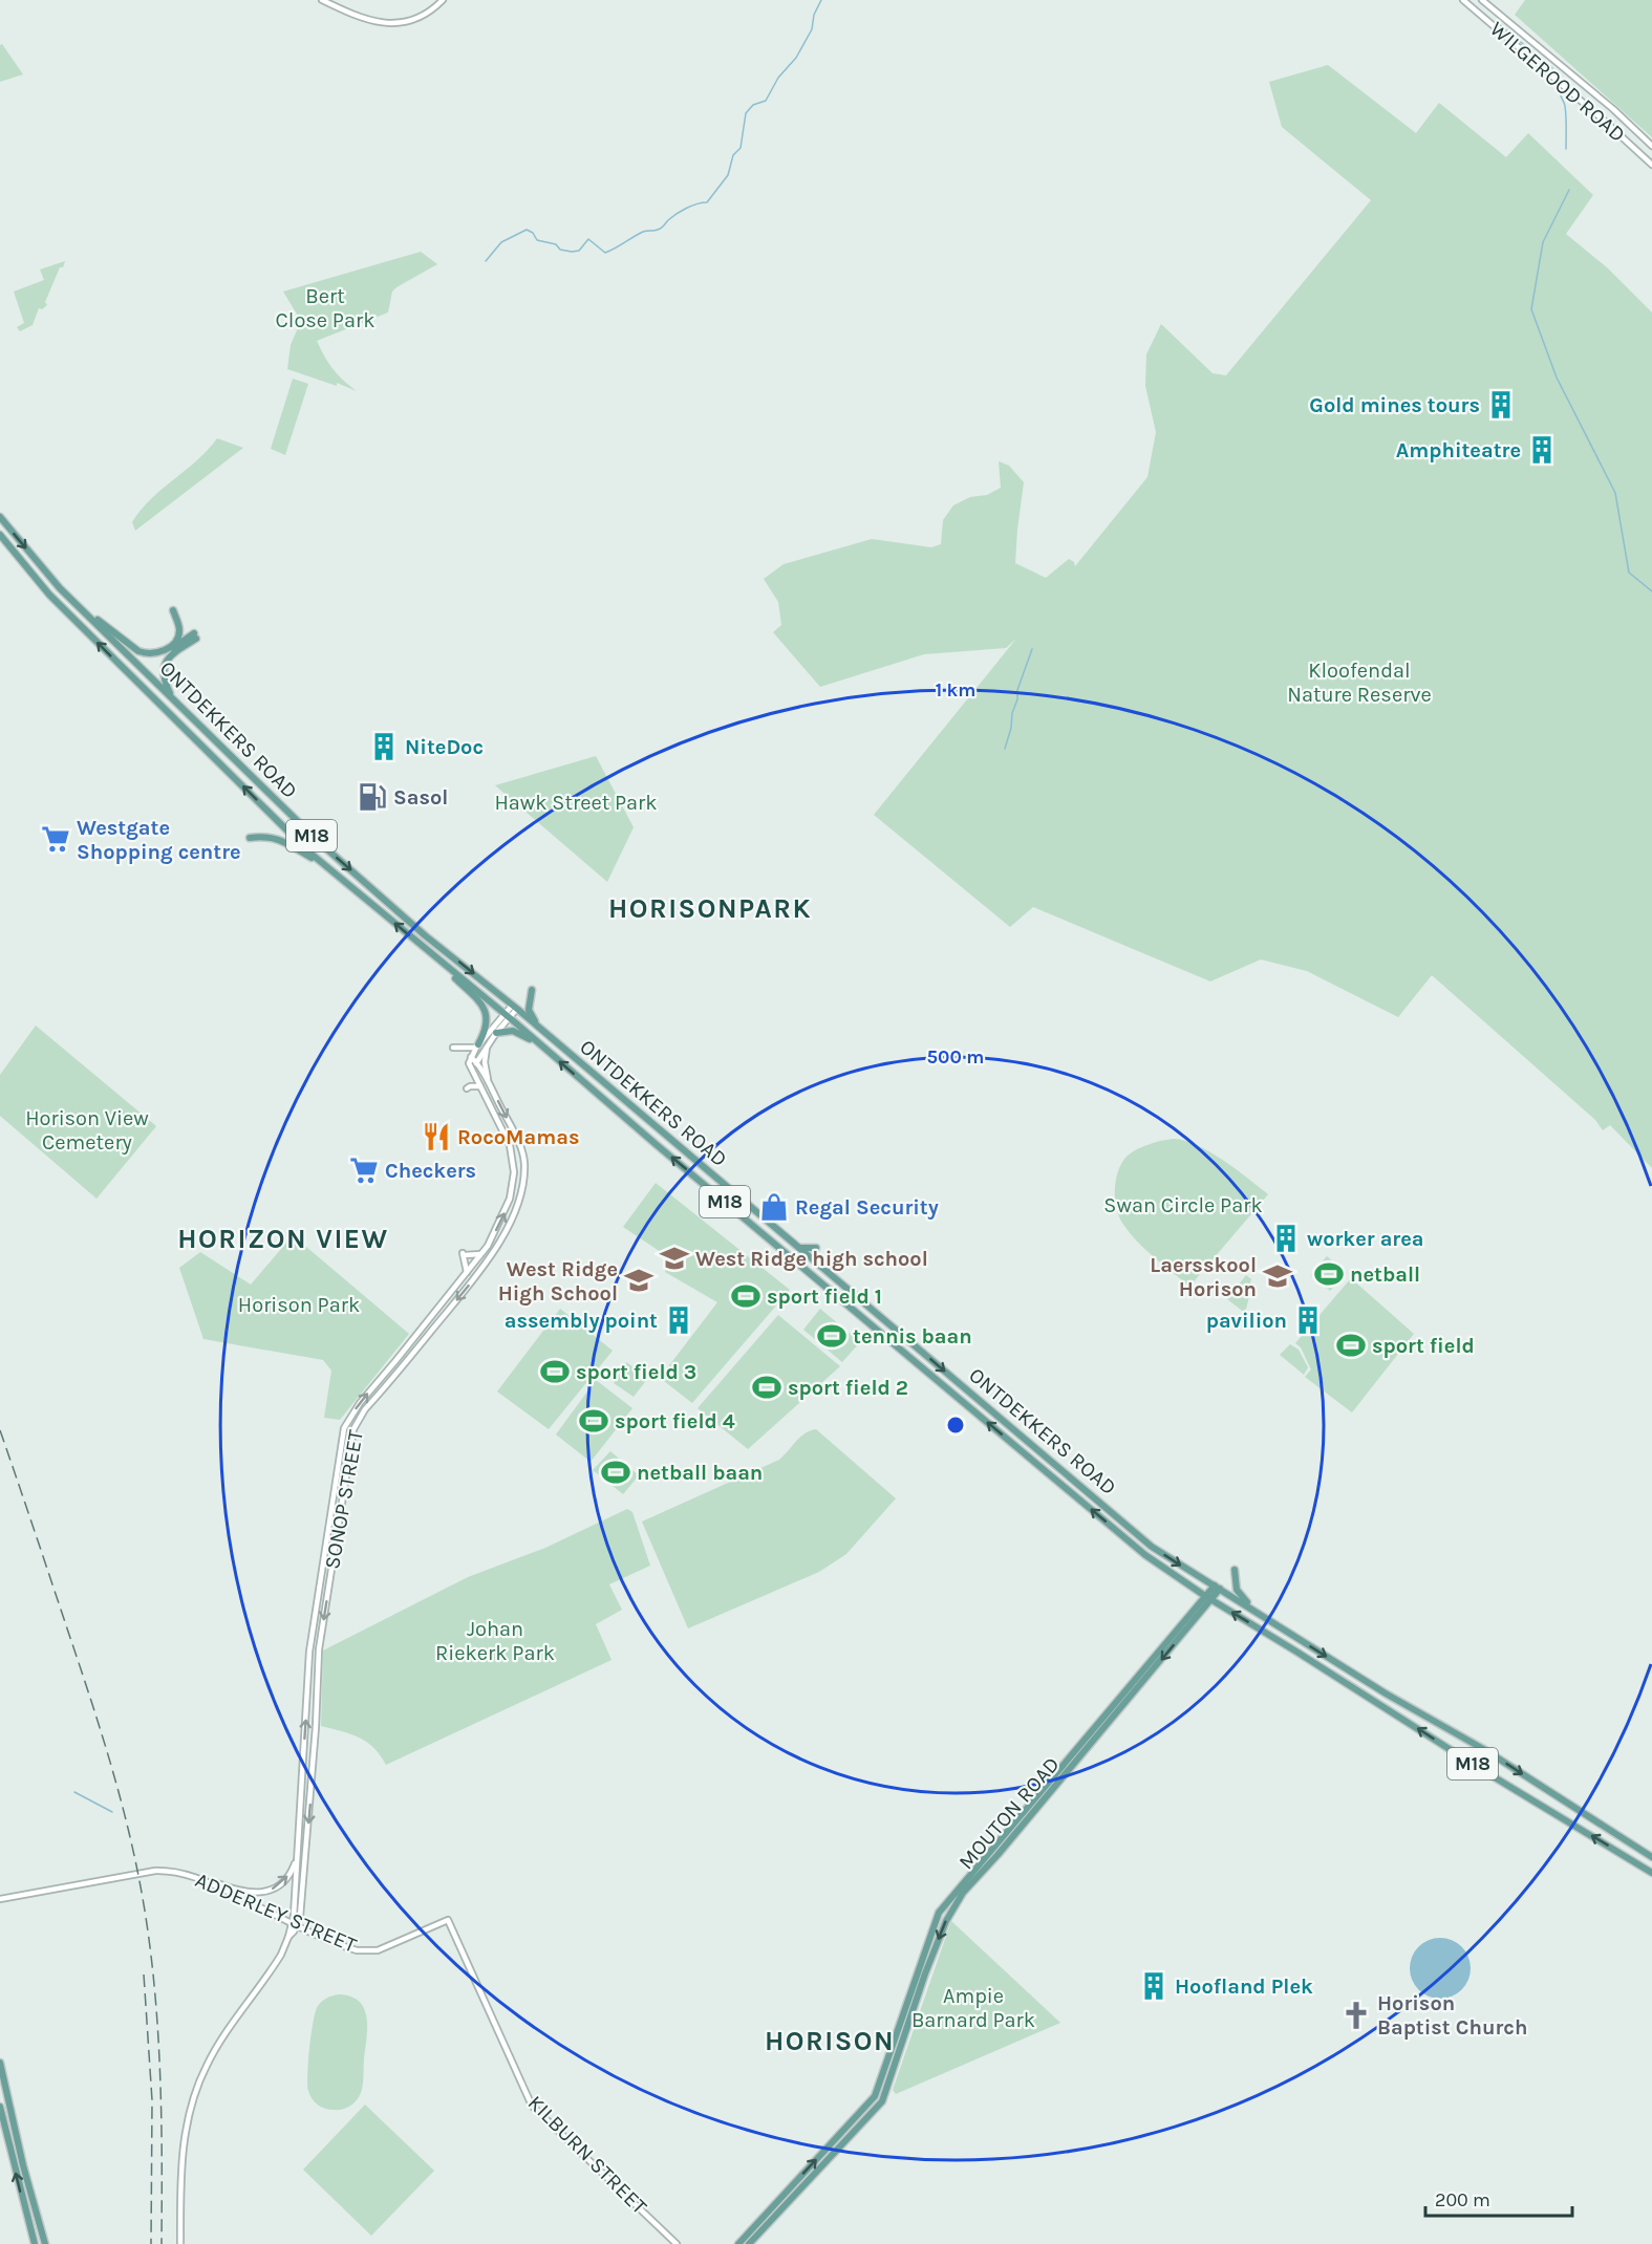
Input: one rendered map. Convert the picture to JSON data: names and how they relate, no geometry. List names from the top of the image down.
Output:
{
  "streets": {
    "main road": ["ONTDEKKERS ROAD", "M18", "MOUTON ROAD"],
    "street": [
      "WILGEROOD ROAD",
      "SONOP STREET",
      "ADDERLEY STREET",
      "KILBURN STREET"
    ]
  },
  "crossings": [
    ["ONTDEKKERS ROAD", "SONOP STREET"],
    ["ONTDEKKERS ROAD", "MOUTON ROAD"],
    ["SONOP STREET", "ADDERLEY STREET"],
    ["ADDERLEY STREET", "KILBURN STREET"]
  ],
  "districts": ["HORISONPARK", "HORIZON VIEW", "HORISON"],
  "parks": [
    "Bert Close Park",
    "Kloofendal Nature Reserve",
    "Hawk Street Park",
    "Horison View Cemetery",
    "Swan Circle Park",
    "Horison Park",
    "Johan Riekerk Park",
    "Ampie Barnard Park"
  ],
  "places": {
    "building": [
      "Gold mines tours",
      "Amphiteatre",
      "NiteDoc",
      "worker area",
      "assembly point",
      "pavilion",
      "Hoofland Plek"
    ],
    "fuel station": ["Sasol"],
    "supermarket": ["Westgate Shopping centre", "Checkers"],
    "restaurant": ["RocoMamas"],
    "shop": ["Regal Security"],
    "school or university": ["West Ridge high school", "Laersskool Horison", "West Ridge High School"],
    "sports": [
      "netball",
      "sport field 1",
      "tennis baan",
      "sport field",
      "sport field 3",
      "sport field 2",
      "sport field 4",
      "netball baan"
    ],
    "church": ["Horison Baptist Church"]
  },
  "scale_bar": "200 m",
  "rings": ["1 km", "500 m"]
}
